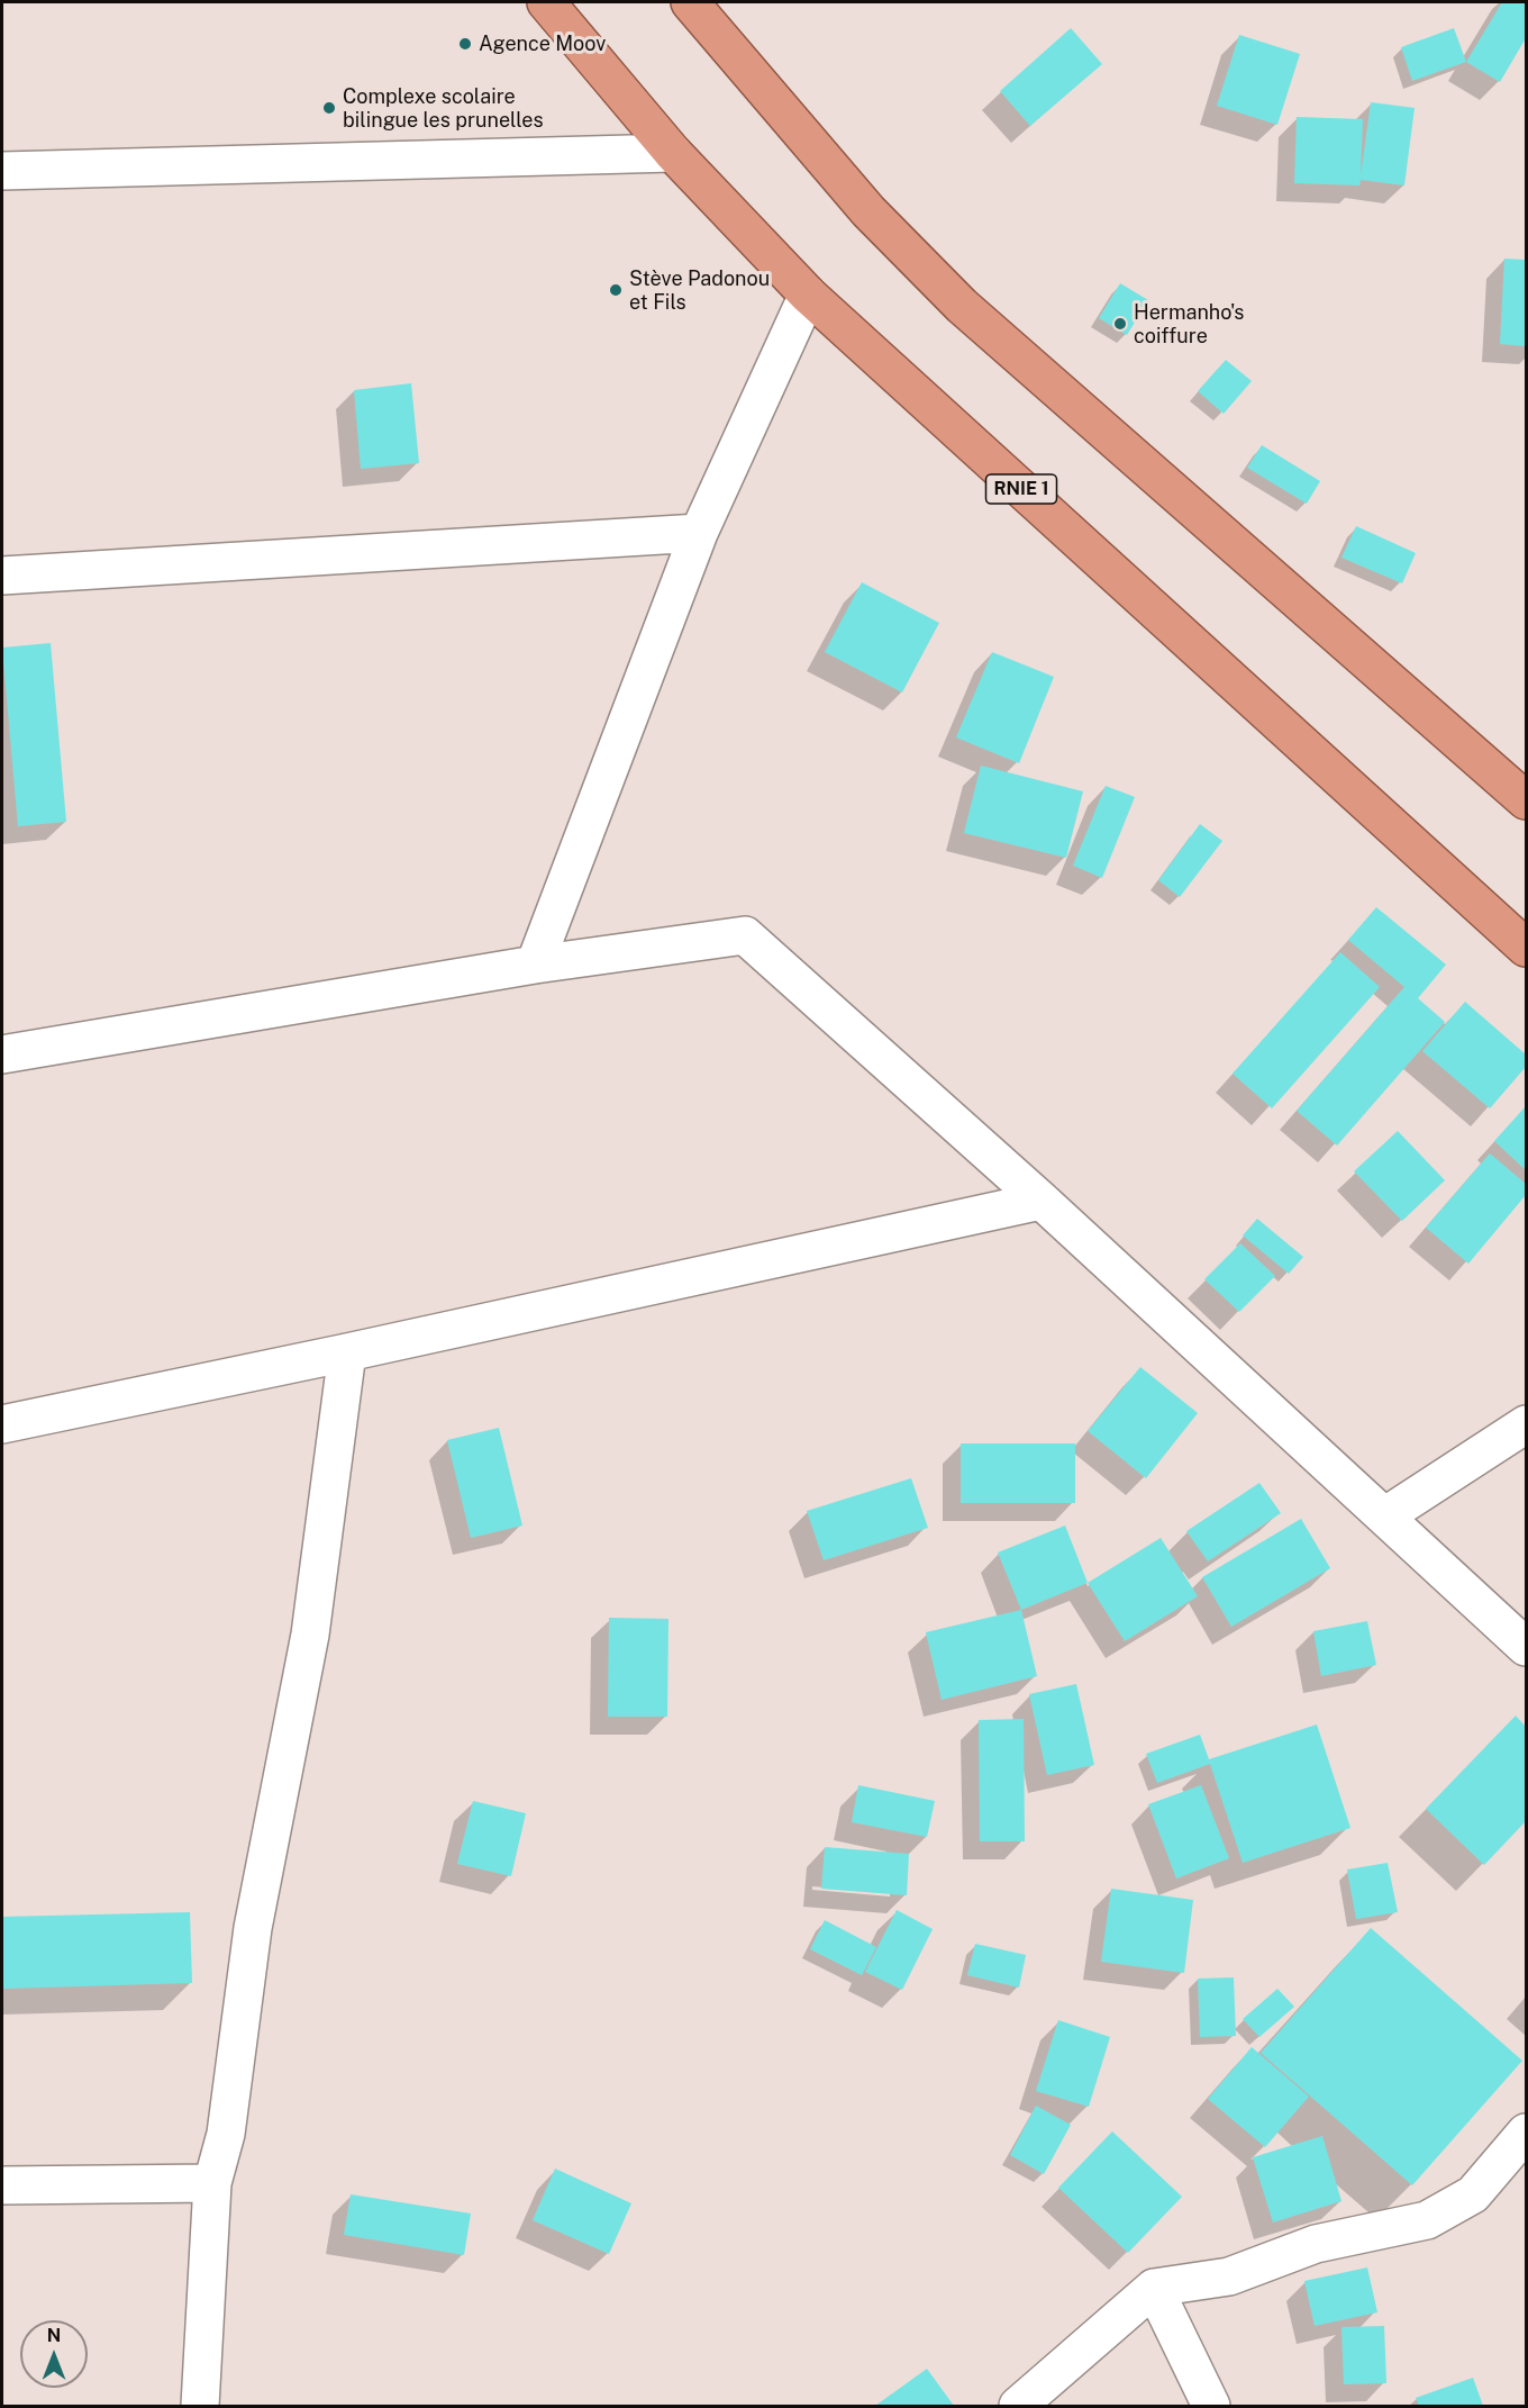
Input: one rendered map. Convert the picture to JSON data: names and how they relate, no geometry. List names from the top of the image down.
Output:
{
  "streets": {
    "highway": ["RNIE 1"]
  },
  "places": [
    "Agence Moov",
    "Complexe scolaire bilingue les prunelles",
    "Stève Padonou et Fils",
    "Hermanho's coiffure"
  ],
  "north": "top"
}
